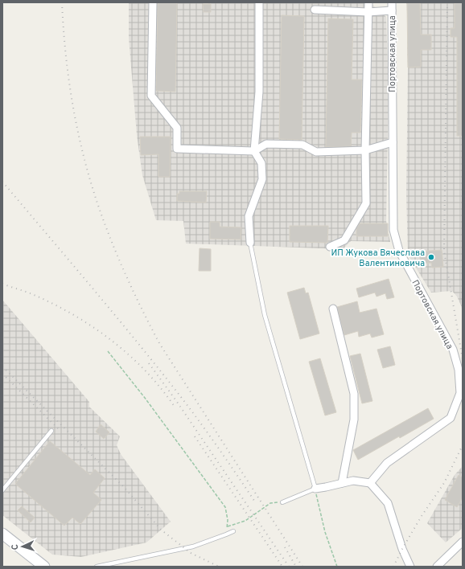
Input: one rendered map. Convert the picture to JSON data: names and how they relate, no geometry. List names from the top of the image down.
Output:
{
  "streets": {
    "street": ["Портовская улица"]
  },
  "places": ["ИП Жукова Вячеслава Валентиновича"],
  "north": "left"
}
